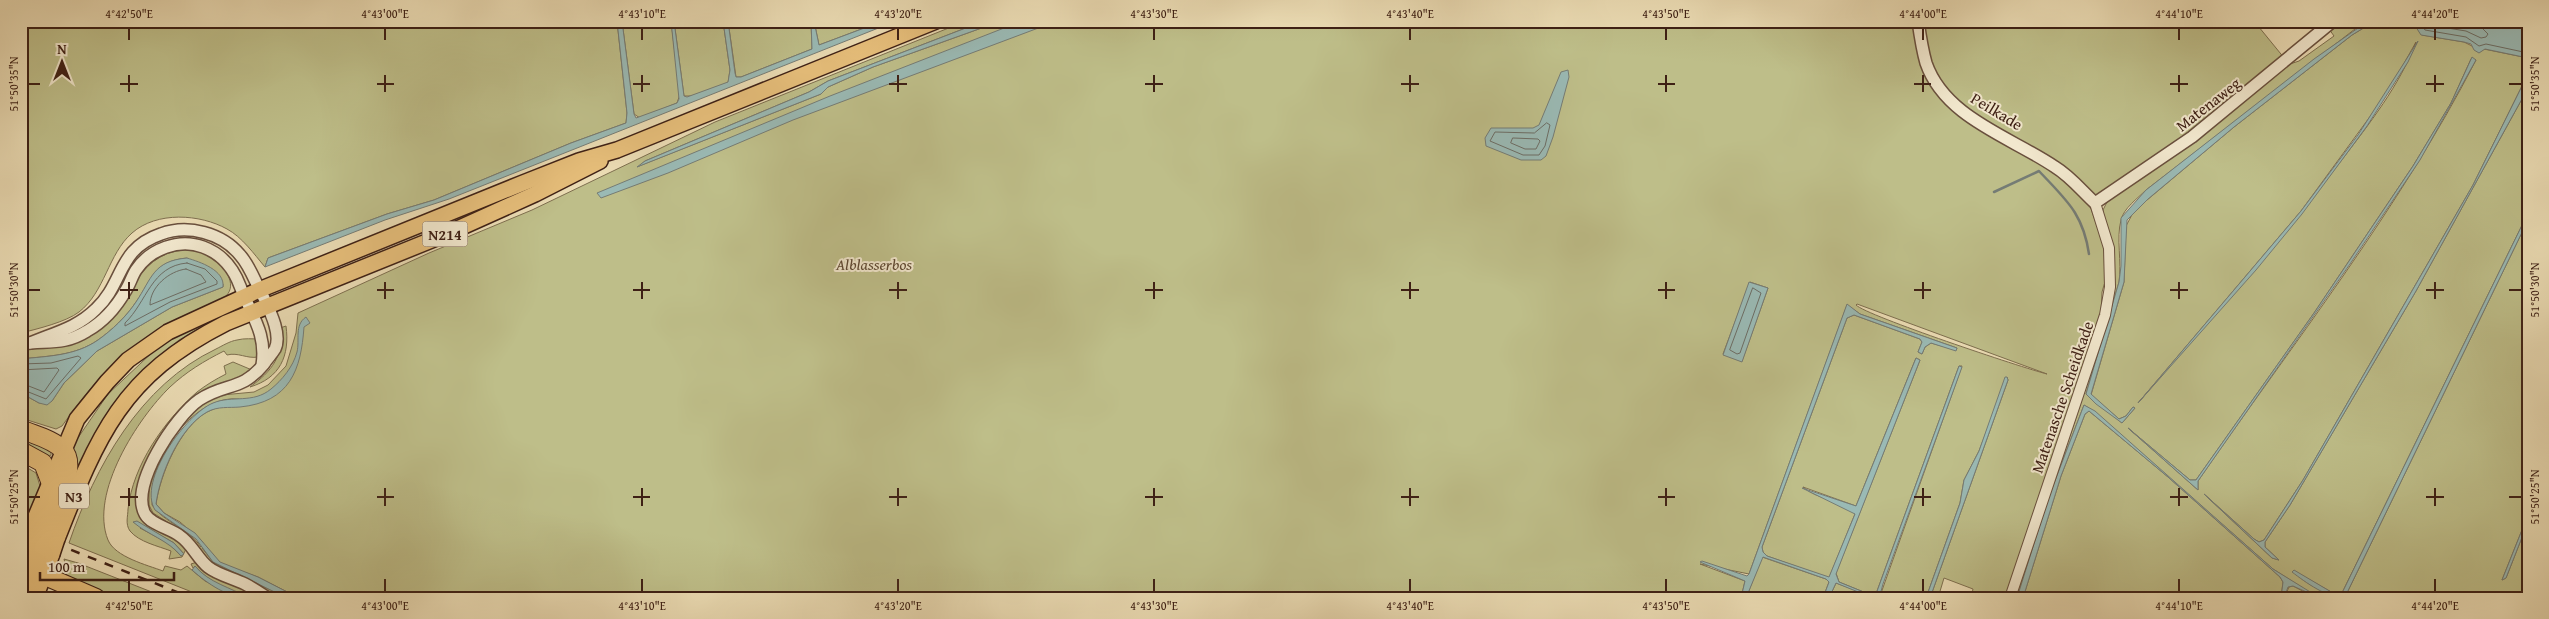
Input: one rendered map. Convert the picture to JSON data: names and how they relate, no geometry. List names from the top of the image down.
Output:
{
  "streets": {
    "highway": ["N3"],
    "main road": ["N214"],
    "street": ["Matenaweg", "Peilkade", "Matenasche Scheidkade"]
  },
  "crossings": [
    ["Matenaweg", "Peilkade"],
    ["Matenaweg", "Matenasche Scheidkade"],
    ["Peilkade", "Matenasche Scheidkade"],
    ["N214", "N3"]
  ],
  "parks": ["Alblasserbos"],
  "scale_bar": "100 m",
  "north": "top",
  "coordinates": [
    "4°42'50\"E",
    "4°43'00\"E",
    "4°43'10\"E",
    "4°43'20\"E",
    "4°43'30\"E",
    "4°43'40\"E",
    "4°43'50\"E",
    "4°44'00\"E",
    "4°44'10\"E",
    "4°44'20\"E",
    "51°50'35\"N",
    "51°50'30\"N",
    "51°50'25\"N"
  ]
}
